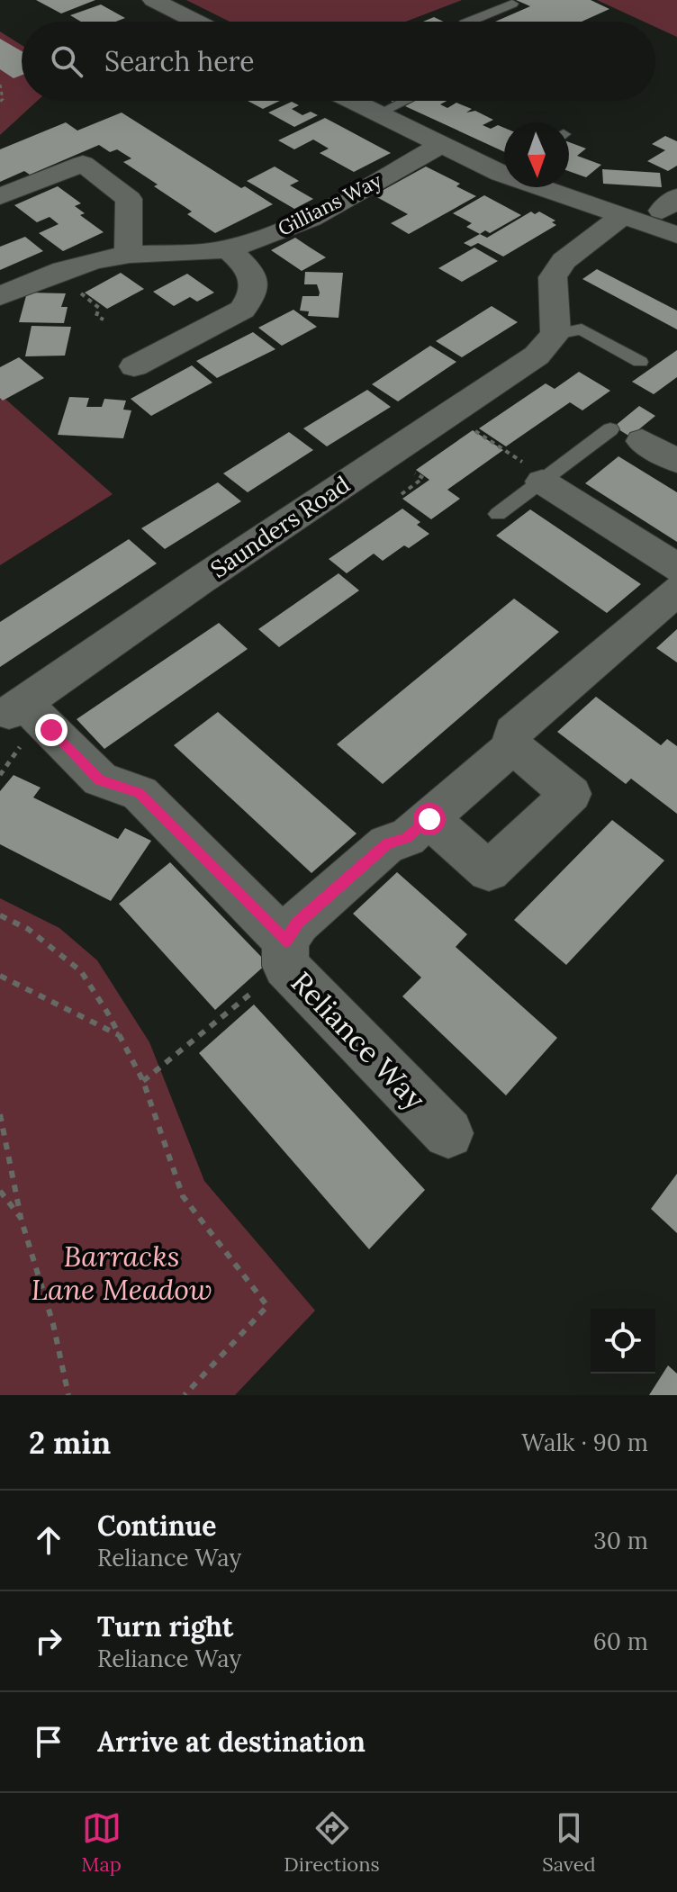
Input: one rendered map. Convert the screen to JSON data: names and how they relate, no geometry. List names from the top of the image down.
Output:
{
  "streets": {
    "street": ["Gillians Way", "Saunders Road", "Reliance Way"]
  },
  "crossings": [
    ["Saunders Road", "Reliance Way"]
  ],
  "parks": ["Barracks Lane Meadow"],
  "north": "bottom",
  "page": {
    "search": "Search here",
    "heading": ["2 min", "Walk · 90 m"],
    "list": [
      ["Continue", "Reliance Way", "30 m"],
      ["Turn right", "Reliance Way", "60 m"],
      "Arrive at destination"
    ],
    "nav": ["Map", "Directions", "Saved"]
  }
}
